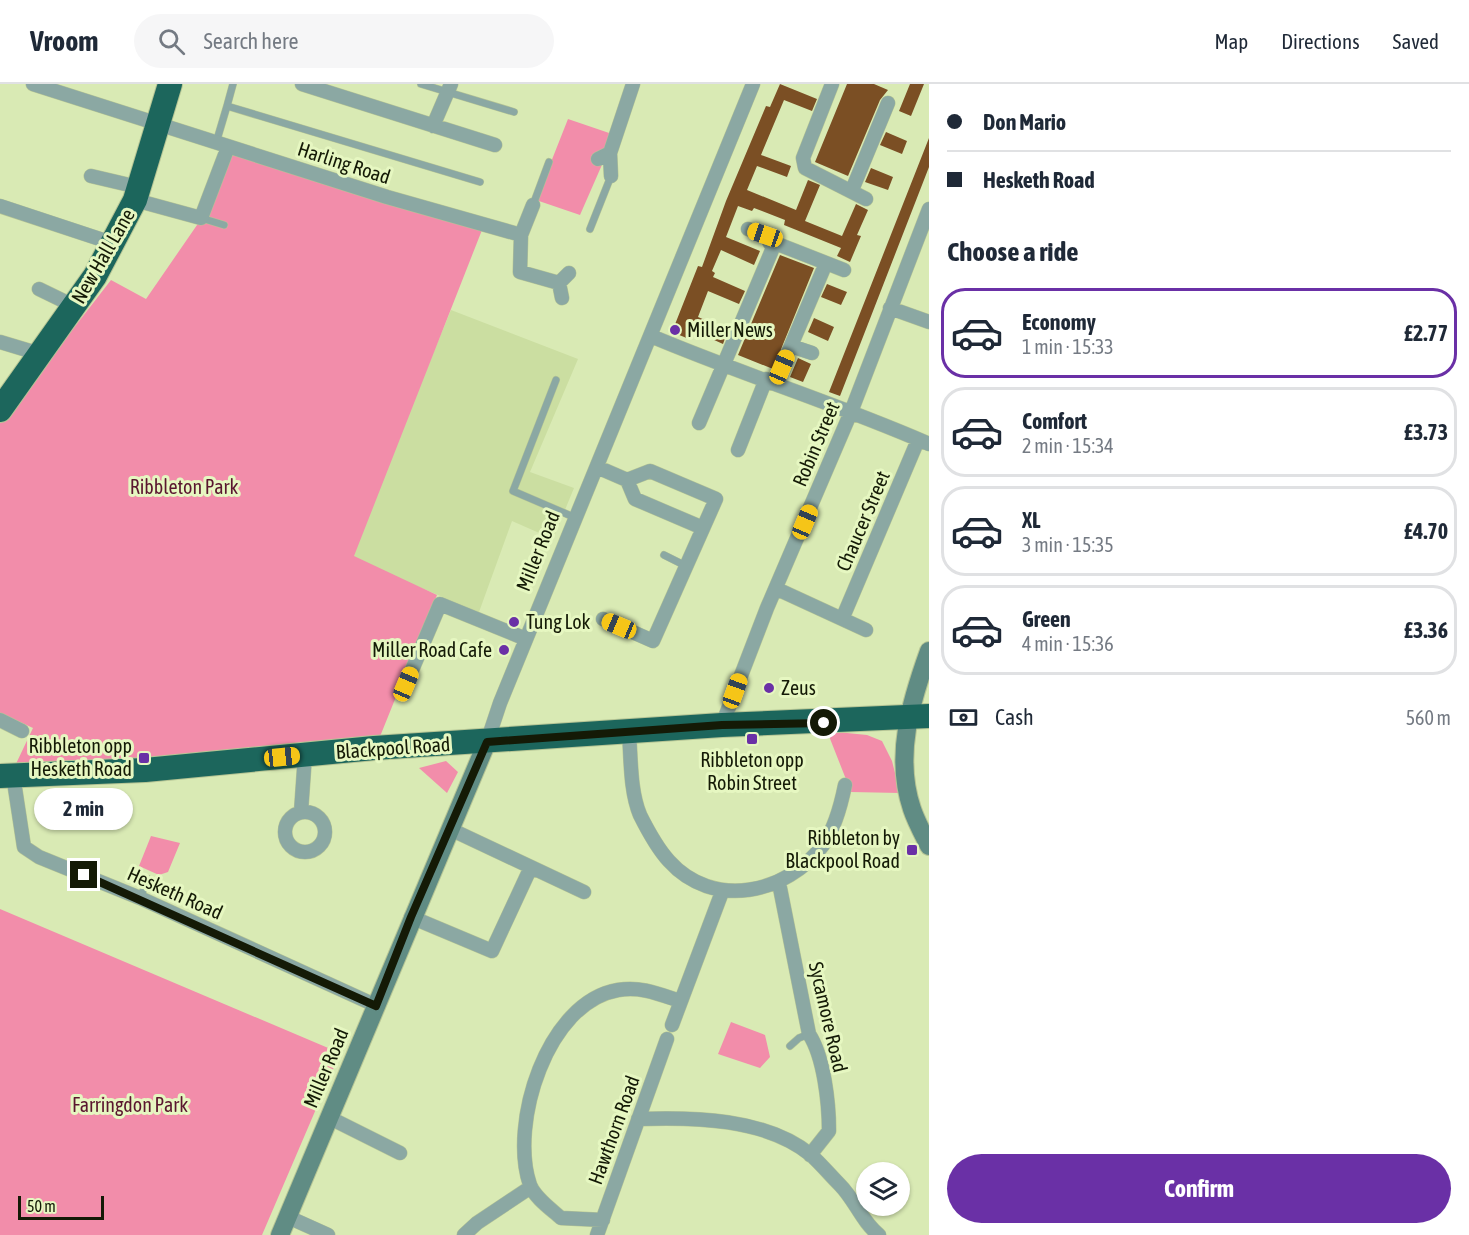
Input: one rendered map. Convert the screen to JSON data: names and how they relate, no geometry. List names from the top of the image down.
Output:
{
  "streets": {
    "highway": ["New Hall Lane", "Blackpool Road"],
    "street": [
      "Harling Road",
      "Robin Street",
      "Chaucer Street",
      "Miller Road",
      "Hesketh Road",
      "Sycamore Road",
      "Hawthorn Road"
    ]
  },
  "crossings": [
    ["Harling Road", "New Hall Lane"],
    ["Robin Street", "Blackpool Road"],
    ["Miller Road", "Blackpool Road"],
    ["Miller Road", "Hesketh Road"],
    ["Blackpool Road", "Hesketh Road"]
  ],
  "parks": ["Ribbleton Park", "Farringdon Park"],
  "places": {
    "other": [
      "Miller News",
      "Tung Lok",
      "Miller Road Cafe",
      "Zeus"
    ],
    "transit": ["Ribbleton opp Robin Street", "Ribbleton opp Hesketh Road", "Ribbleton by Blackpool Road"]
  },
  "scale_bar": "50 m",
  "page": {
    "header": "Vroom",
    "search": "Search here",
    "nav": ["Map", "Directions", "Saved"],
    "banner": ["Don Mario", "Hesketh Road"],
    "heading": "Choose a ride",
    "list": [
      {
        "name": "Economy",
        "note": "1 min · 15:33",
        "value": "£2.77"
      },
      {
        "name": "Comfort",
        "note": "2 min · 15:34",
        "value": "£3.73"
      },
      {
        "name": "XL",
        "note": "3 min · 15:35",
        "value": "£4.70"
      },
      {
        "name": "Green",
        "note": "4 min · 15:36",
        "value": "£3.36"
      }
    ],
    "pay": ["Cash", "560 m"],
    "bubble": "2 min",
    "buttons": "Confirm",
    "scale": "50 m"
  }
}
